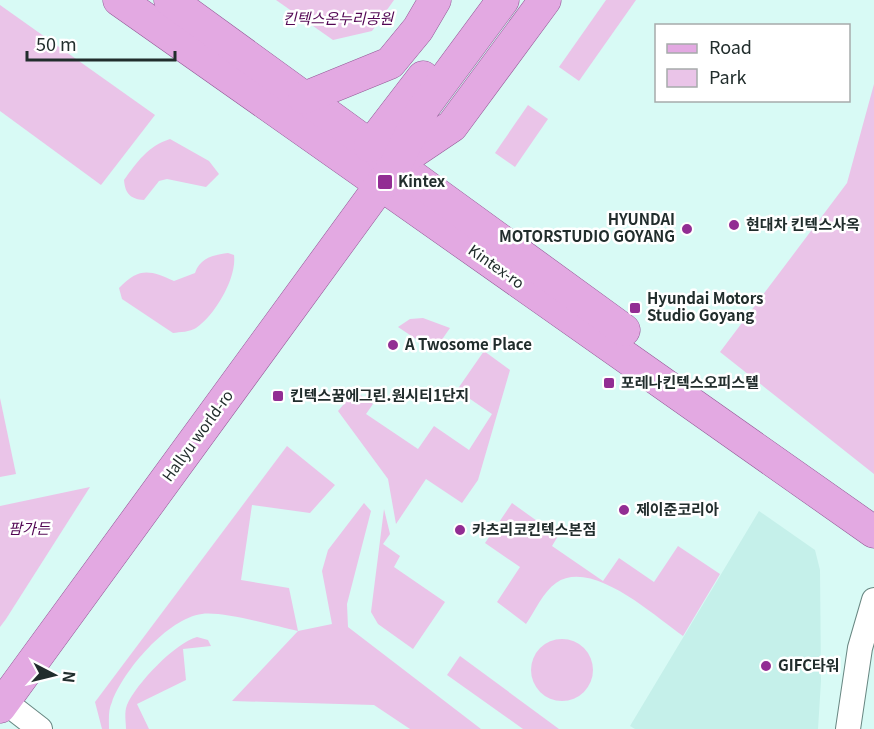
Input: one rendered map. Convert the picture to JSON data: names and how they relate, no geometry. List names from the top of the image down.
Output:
{
  "streets": {
    "main road": ["Kintex-ro", "Hallyu world-ro"]
  },
  "crossings": [
    ["Kintex-ro", "Hallyu world-ro"]
  ],
  "parks": ["킨텍스온누리공원", "팜가든"],
  "places": {
    "transit": [
      "Kintex",
      "Hyundai Motors Studio Goyang",
      "포레나킨텍스오피스텔",
      "킨텍스꿈에그린.원시티1단지"
    ],
    "other": [
      "현대차 킨텍스사옥",
      "HYUNDAI MOTORSTUDIO GOYANG",
      "A Twosome Place",
      "제이준코리아",
      "카츠리코킨텍스본점",
      "GIFC타워"
    ]
  },
  "legend": ["Road", "Park"],
  "scale_bar": "50 m",
  "north": "right"
}
